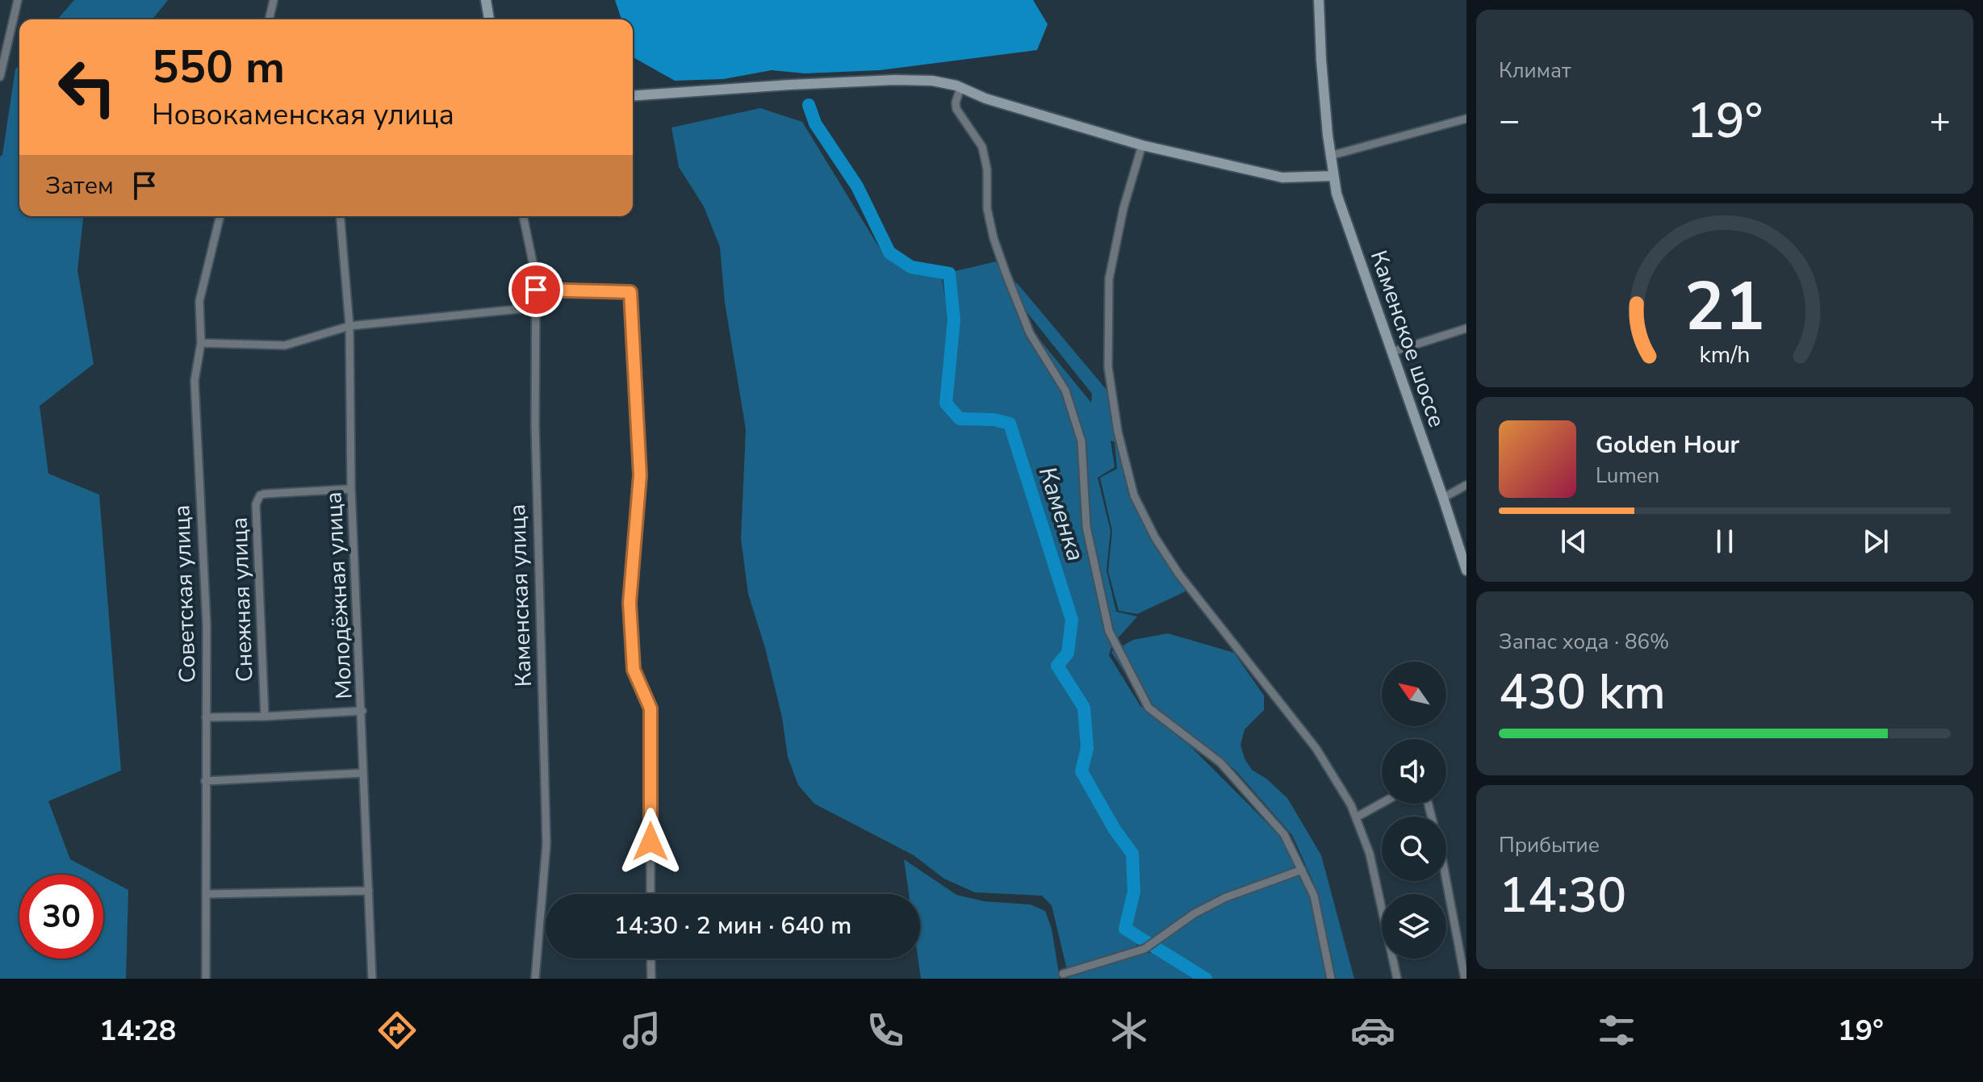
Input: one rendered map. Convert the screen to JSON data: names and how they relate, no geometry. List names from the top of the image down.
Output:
{
  "streets": {
    "street": [
      "Каменское шоссе",
      "Советская улица",
      "Молодёжная улица",
      "Каменская улица",
      "Снежная улица"
    ]
  },
  "crossings": [
    ["Молодёжная улица", "Снежная улица"]
  ],
  "water": ["Каменка"],
  "north": "top left",
  "page": {
    "tile": [
      "Климат",
      ["Запас хода · 86%", "430 km"],
      ["Прибытие", "14:30"]
    ],
    "turn": ["550 m", "Новокаменская улица"],
    "heat": ["−", "19°", "+"],
    "then": "Затем",
    "song": ["Golden Hour", "Lumen"],
    "limit": "30",
    "trip": "14:30 · 2 мин · 640 m",
    "tabs": ["14:28", "19°"],
    "gauge": ["21", "km/h"]
  }
}
